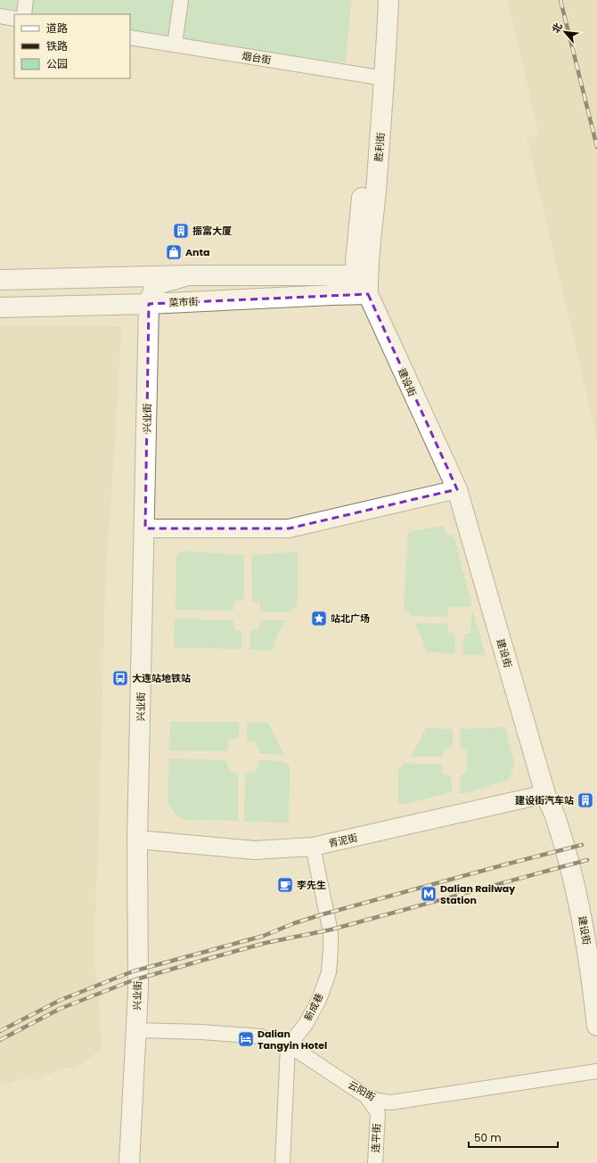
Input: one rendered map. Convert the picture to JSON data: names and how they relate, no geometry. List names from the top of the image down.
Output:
{
  "streets": {
    "main road": [
      "胜利街",
      "菜市街",
      "建设街",
      "兴业街"
    ],
    "street": [
      "烟台街",
      "青泥街",
      "新成巷",
      "云阳街",
      "连平街"
    ]
  },
  "crossings": [
    ["烟台街", "胜利街"],
    ["胜利街", "菜市街"],
    ["胜利街", "建设街"],
    ["菜市街", "建设街"],
    ["菜市街", "兴业街"],
    ["建设街", "青泥街"],
    ["兴业街", "青泥街"],
    ["兴业街", "云阳街"],
    ["青泥街", "新成巷"],
    ["新成巷", "云阳街"],
    ["云阳街", "连平街"]
  ],
  "places": {
    "building": ["振富大厦", "建设街汽车站"],
    "shop": ["Anta"],
    "place": ["站北广场"],
    "bus stop": ["大连站地铁站"],
    "cafe": ["李先生"],
    "metro station": ["Dalian Railway Station"],
    "hotel": ["Dalian Tangyin Hotel"]
  },
  "legend": ["道路", "铁路", "公园"],
  "scale_bar": "50 m",
  "north": "top left"
}
